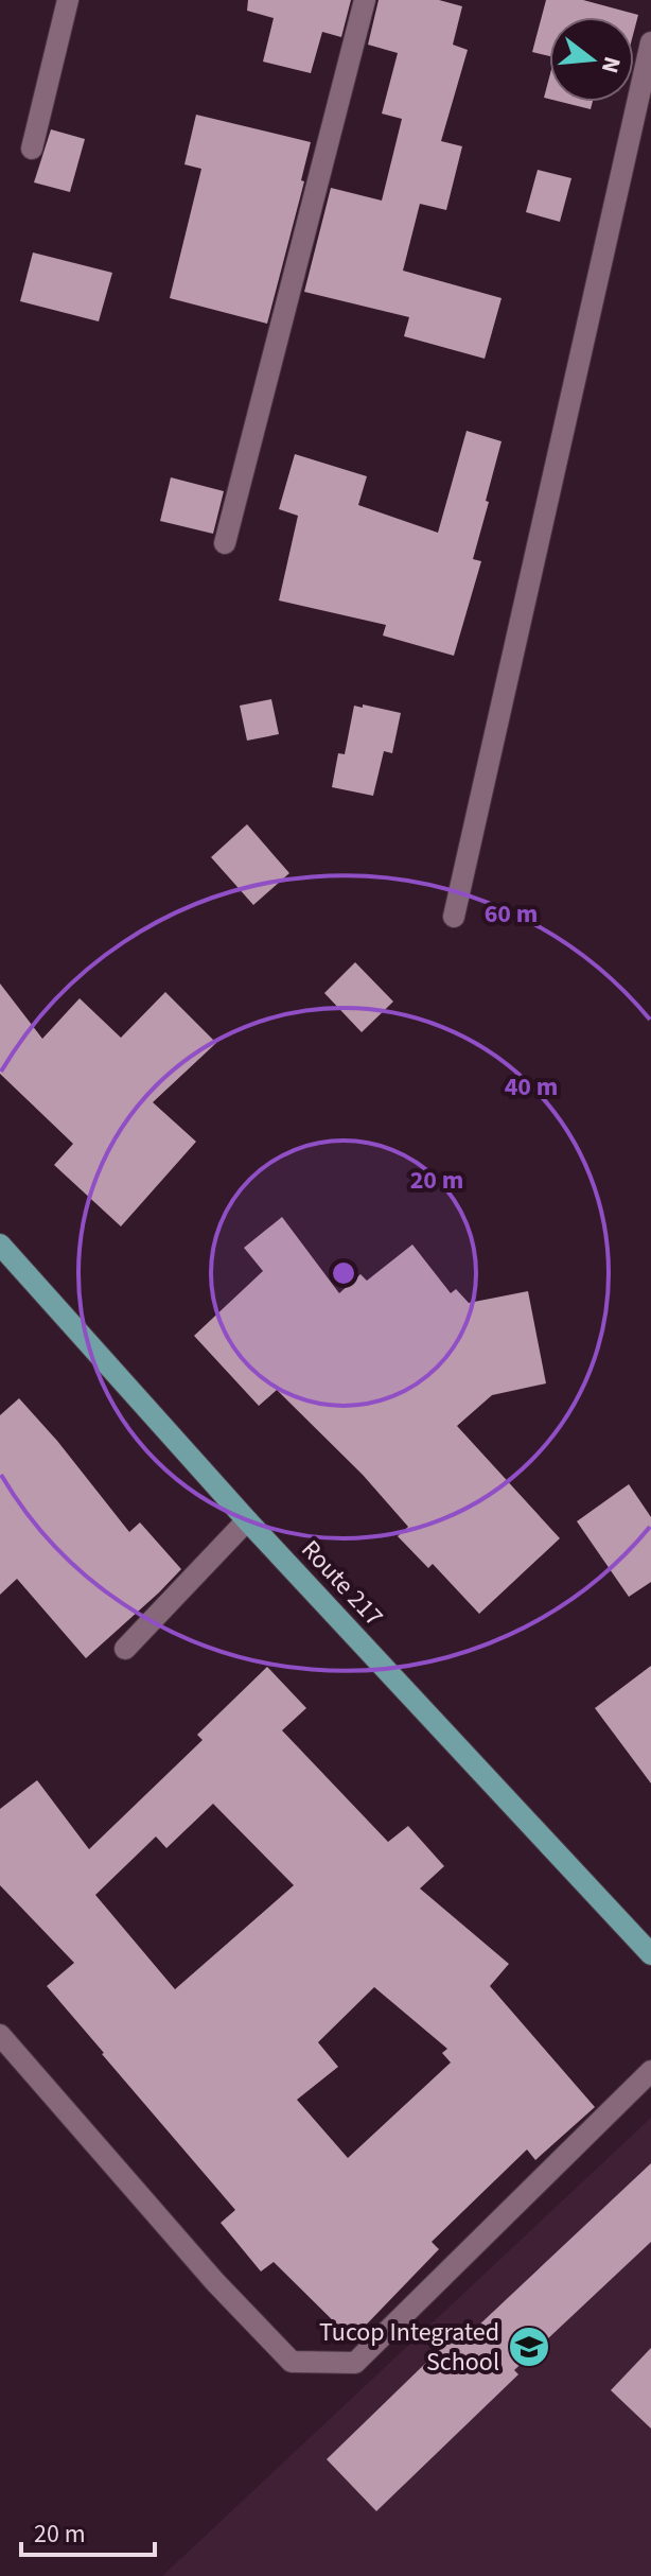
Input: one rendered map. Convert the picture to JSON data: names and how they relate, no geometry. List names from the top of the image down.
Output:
{
  "streets": {
    "main road": ["Route 217"]
  },
  "places": {
    "school or university": ["Tucop Integrated School"]
  },
  "scale_bar": "20 m",
  "north": "right",
  "rings": ["60 m", "40 m", "20 m"]
}
